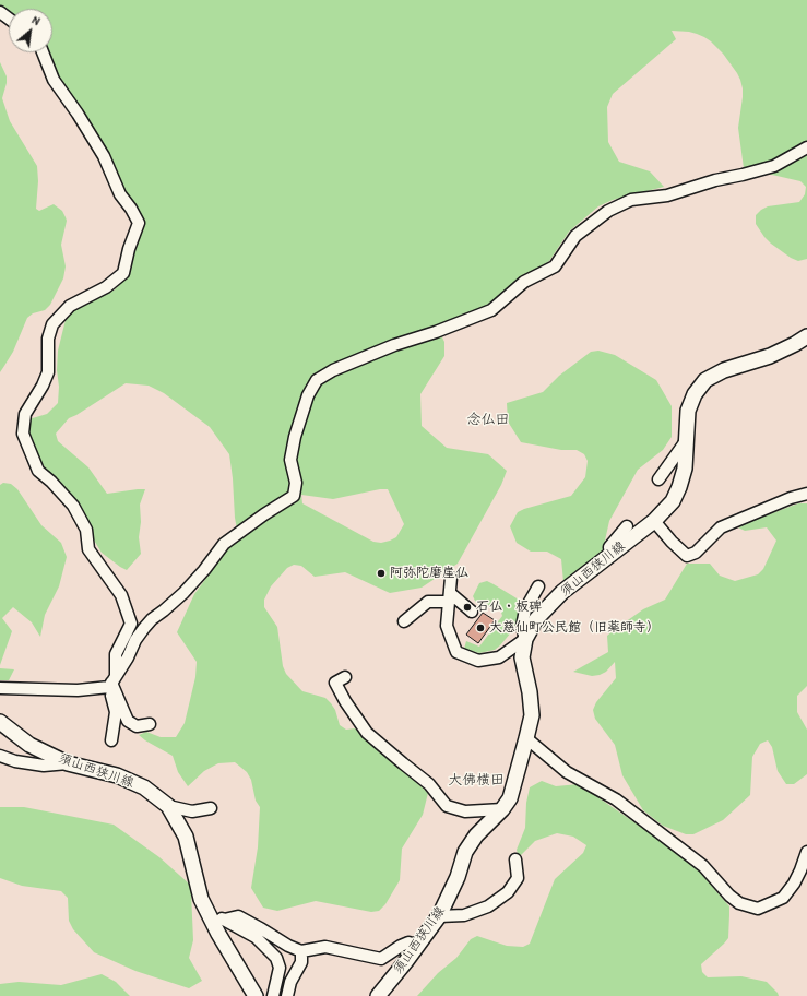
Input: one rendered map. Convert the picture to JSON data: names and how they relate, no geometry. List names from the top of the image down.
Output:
{
  "streets": {
    "main road": ["須山西狭川線"]
  },
  "districts": ["念仏田", "大佛横田"],
  "places": ["阿弥陀磨崖仏", "石仏・板碑", "大慈仙町公民館（旧薬師寺）"],
  "north": "top right"
}
